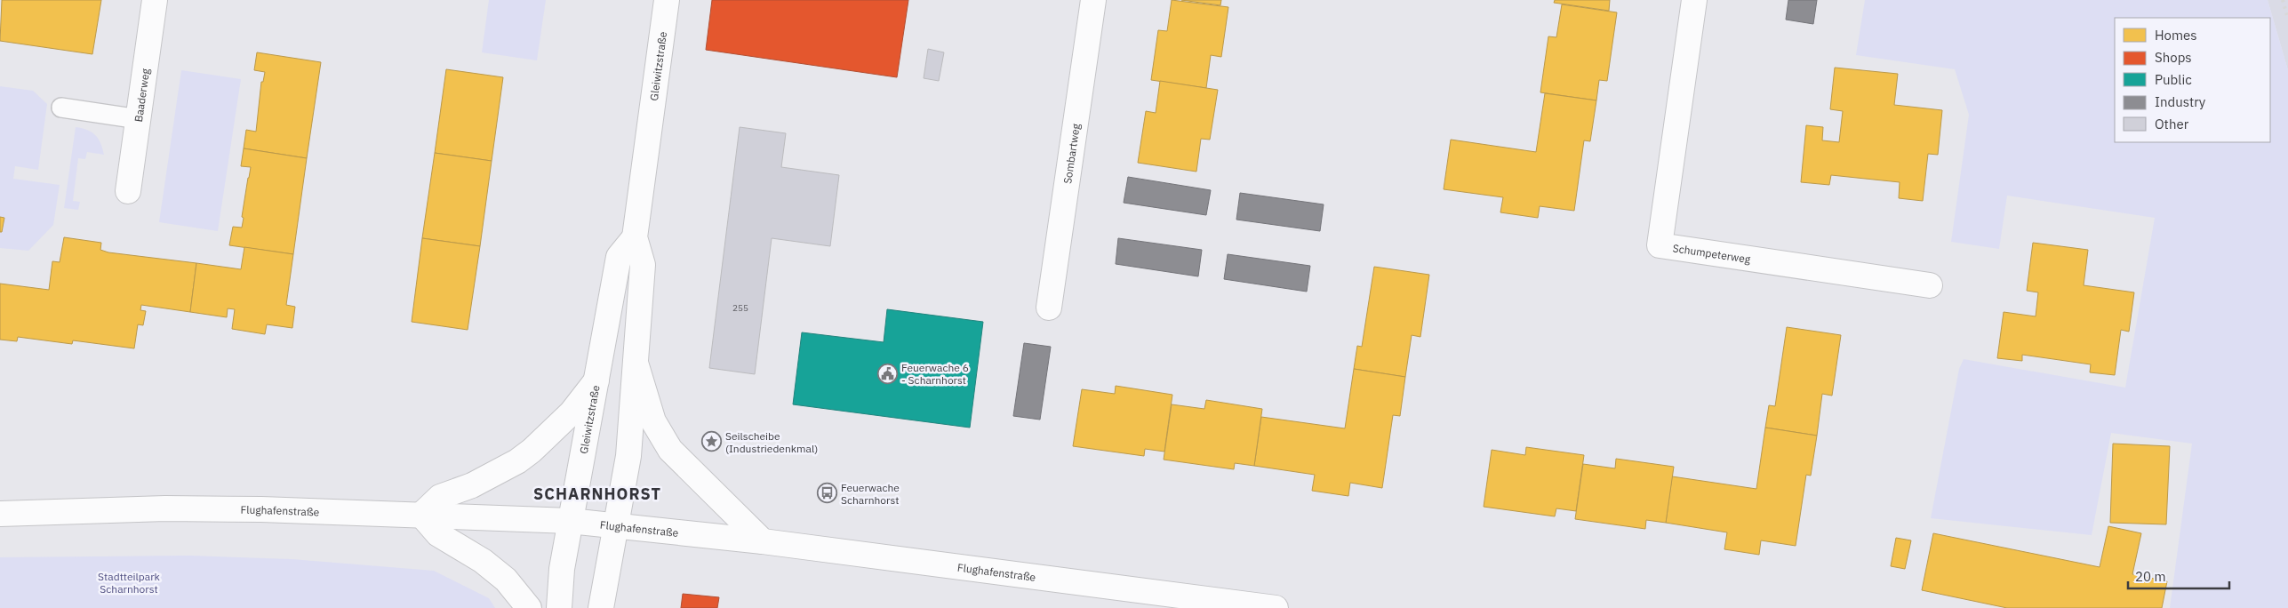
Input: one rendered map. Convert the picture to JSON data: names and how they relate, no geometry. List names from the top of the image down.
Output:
{
  "streets": {
    "street": [
      "Gleiwitzstraße",
      "Baaderweg",
      "Sombartweg",
      "Schumpeterweg",
      "Flughafenstraße"
    ]
  },
  "crossings": [
    ["Gleiwitzstraße", "Flughafenstraße"]
  ],
  "districts": ["SCHARNHORST"],
  "parks": ["Stadtteilpark Scharnhorst"],
  "places": {
    "public building": ["Feuerwache 6 - Scharnhorst"],
    "place": ["Seilscheibe (Industriedenkmal)"],
    "bus stop": ["Feuerwache Scharnhorst"]
  },
  "house_numbers": ["255"],
  "legend": [
    "Homes",
    "Shops",
    "Public",
    "Industry",
    "Other"
  ],
  "scale_bar": "20 m"
}
